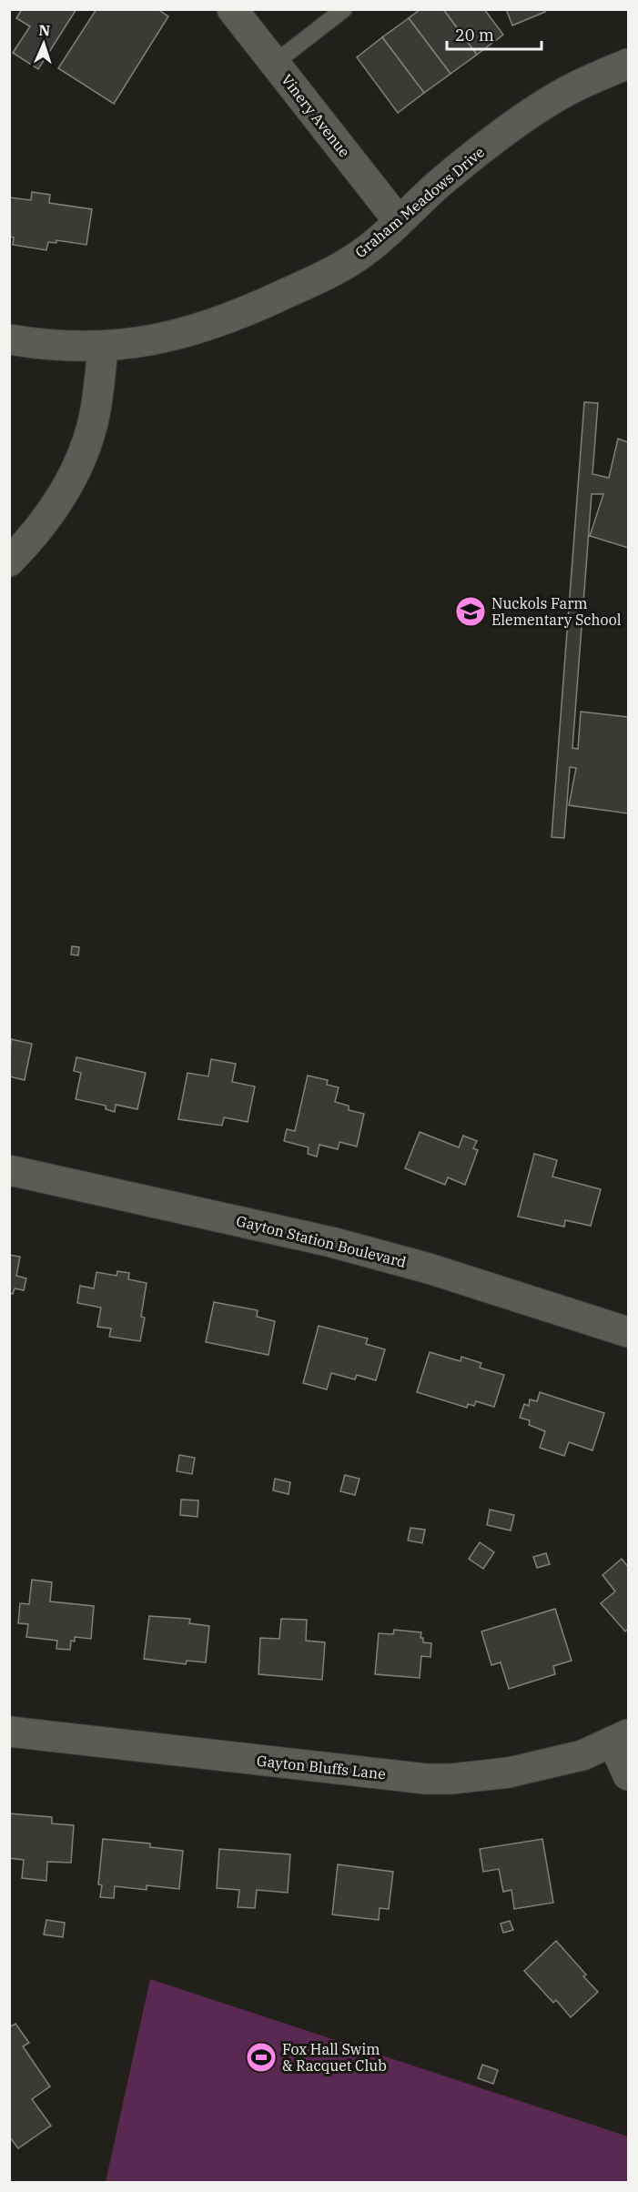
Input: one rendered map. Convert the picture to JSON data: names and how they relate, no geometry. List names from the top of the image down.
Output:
{
  "streets": {
    "street": [
      "Vinery Avenue",
      "Graham Meadows Drive",
      "Gayton Station Boulevard",
      "Gayton Bluffs Lane"
    ]
  },
  "crossings": [
    ["Vinery Avenue", "Graham Meadows Drive"]
  ],
  "places": {
    "school or university": ["Nuckols Farm Elementary School"],
    "sports": ["Fox Hall Swim & Racquet Club"]
  },
  "scale_bar": "20 m",
  "north": "top"
}
